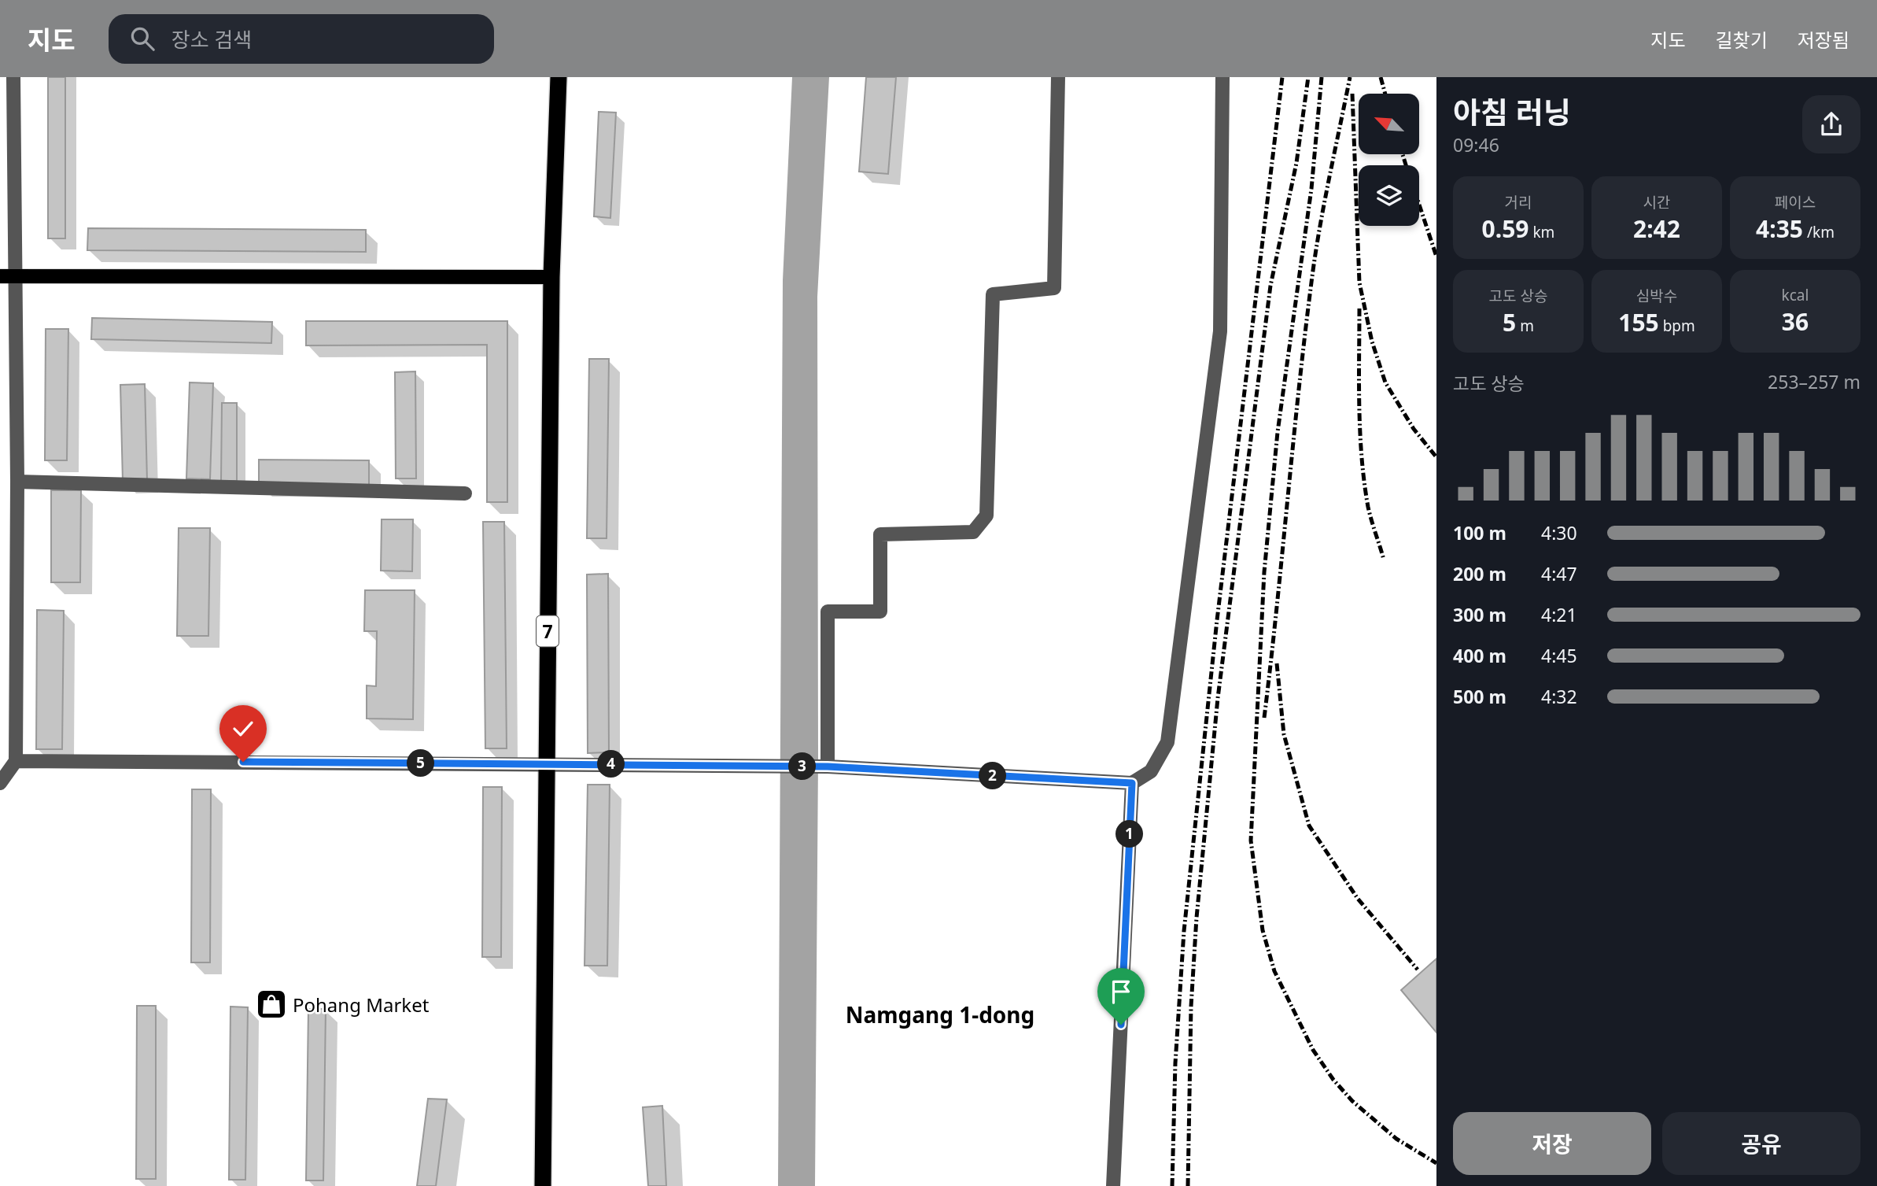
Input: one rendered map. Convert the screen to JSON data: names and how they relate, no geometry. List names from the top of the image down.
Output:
{
  "streets": {
    "highway": ["7"]
  },
  "districts": ["Namgang 1-dong"],
  "places": {
    "shop": ["Pohang Market"]
  },
  "north": "top left",
  "page": {
    "header": "지도",
    "search": "장소 검색",
    "nav": ["지도", "길찾기", "저장됨"],
    "heading": ["아침 러닝", "09:46"],
    "stats": [
      ["거리", "0.59 km"],
      ["시간", "2:42"],
      ["페이스", "4:35 /km"],
      ["고도 상승", "5 m"],
      ["심박수", "155 bpm"],
      ["kcal", "36"]
    ],
    "chart": ["고도 상승", "253–257 m"],
    "list": [
      {
        "name": "100 m",
        "note": "4:30"
      },
      {
        "name": "200 m",
        "note": "4:47"
      },
      {
        "name": "300 m",
        "note": "4:21"
      },
      {
        "name": "400 m",
        "note": "4:45"
      },
      {
        "name": "500 m",
        "note": "4:32"
      }
    ],
    "pins": [
      "5",
      "4",
      "3",
      "2",
      "1"
    ],
    "buttons": ["저장", "공유"]
  }
}
